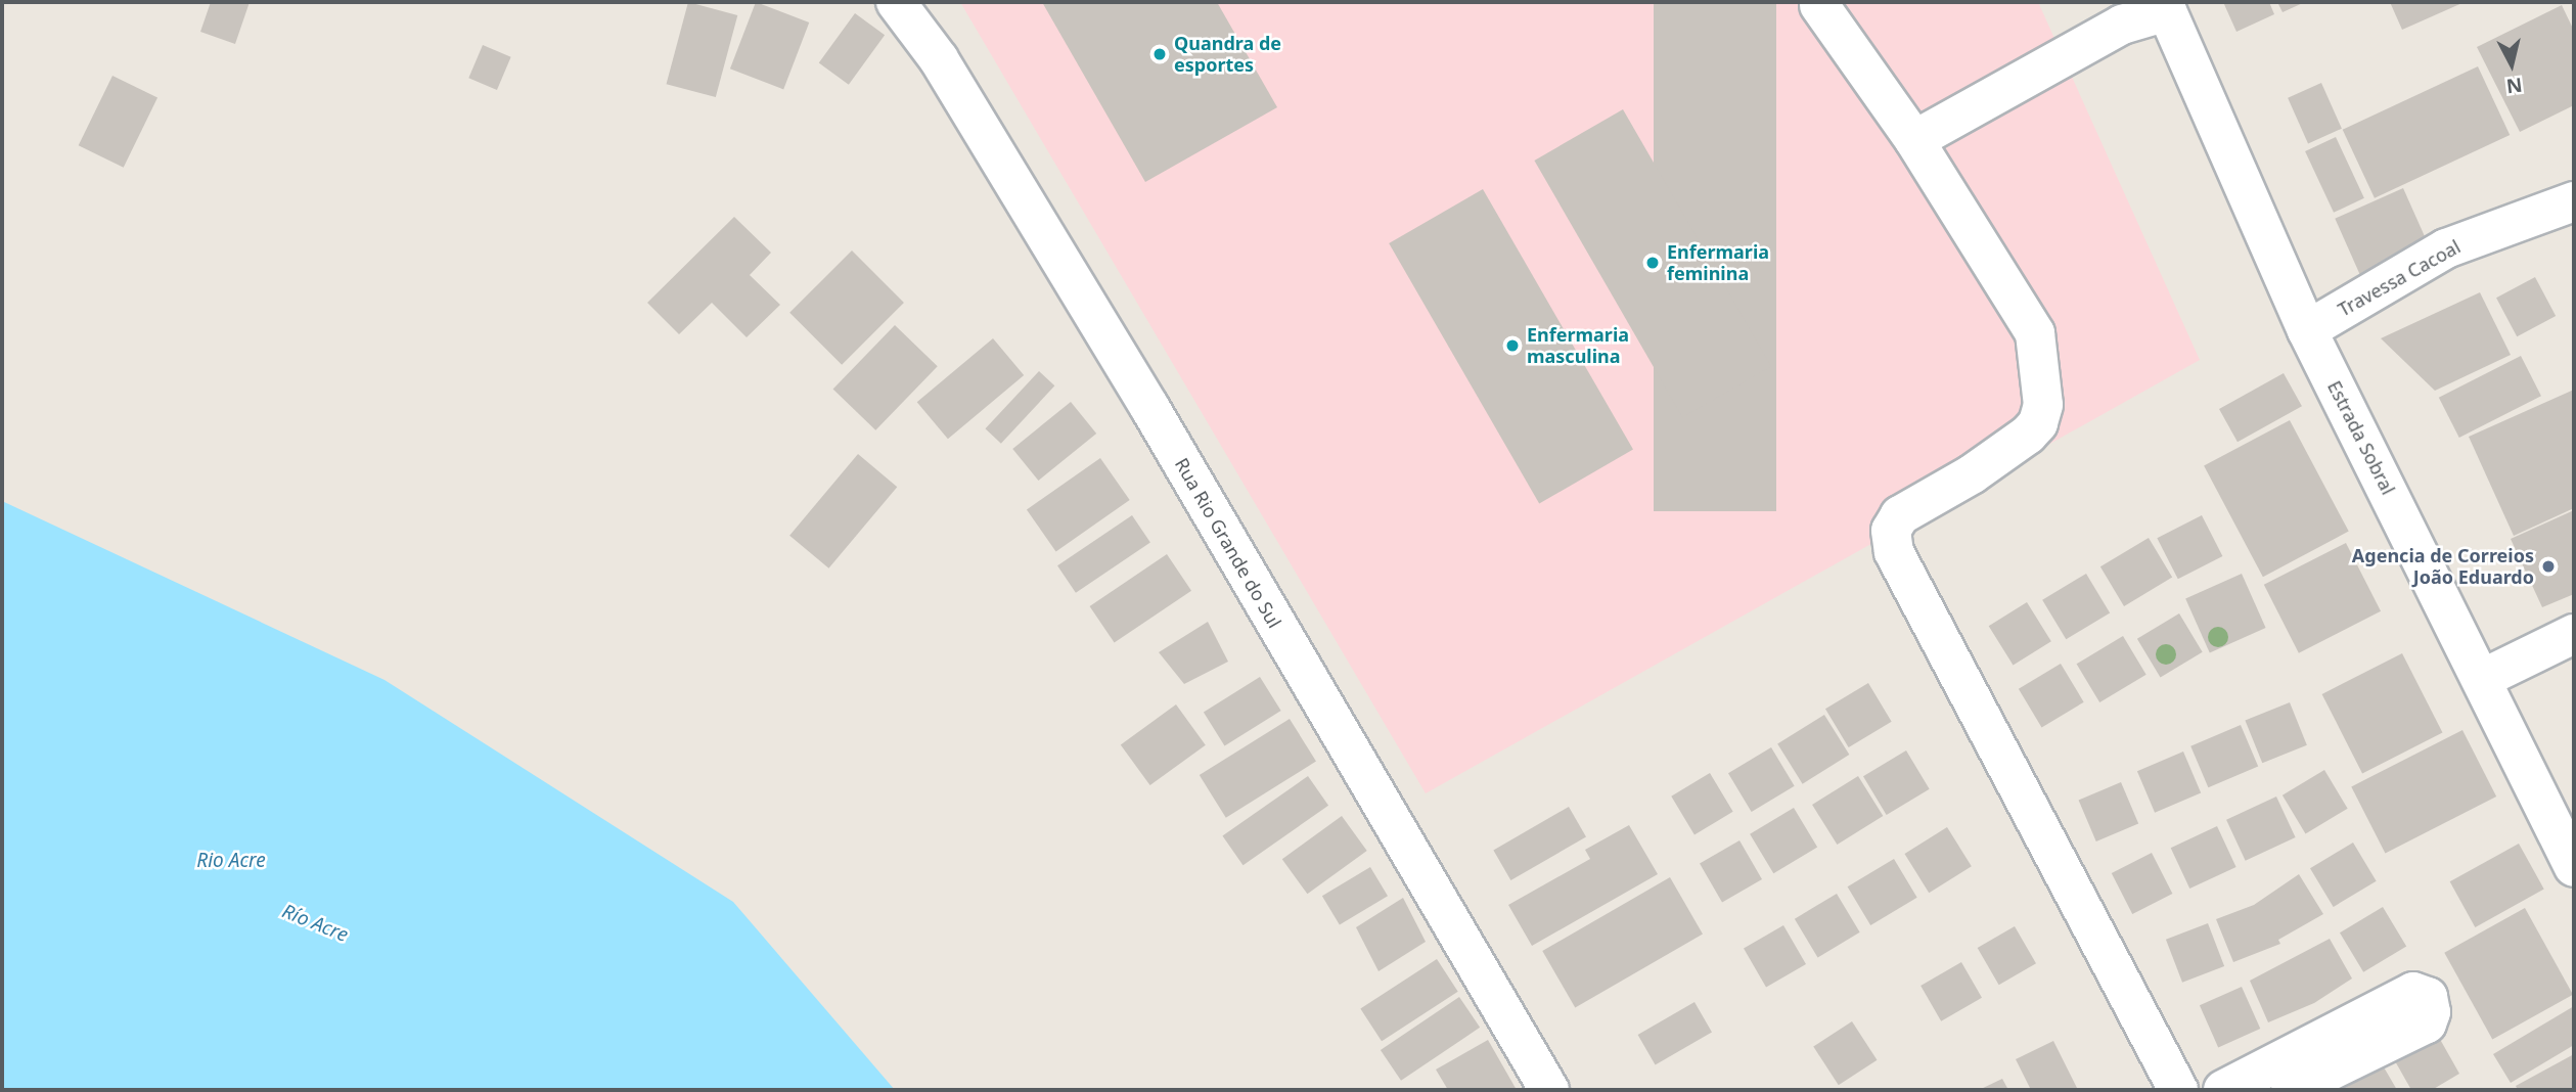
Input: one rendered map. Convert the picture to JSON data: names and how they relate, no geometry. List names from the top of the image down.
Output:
{
  "streets": {
    "street": ["Travessa Cacoal", "Estrada Sobral", "Rua Rio Grande do Sul"]
  },
  "crossings": [
    ["Travessa Cacoal", "Estrada Sobral"]
  ],
  "water": ["Rio Acre", "Río Acre"],
  "places": [
    "Quandra de esportes",
    "Enfermaria feminina",
    "Enfermaria masculina",
    "Agencia de Correios João Eduardo"
  ],
  "north": "bottom"
}
